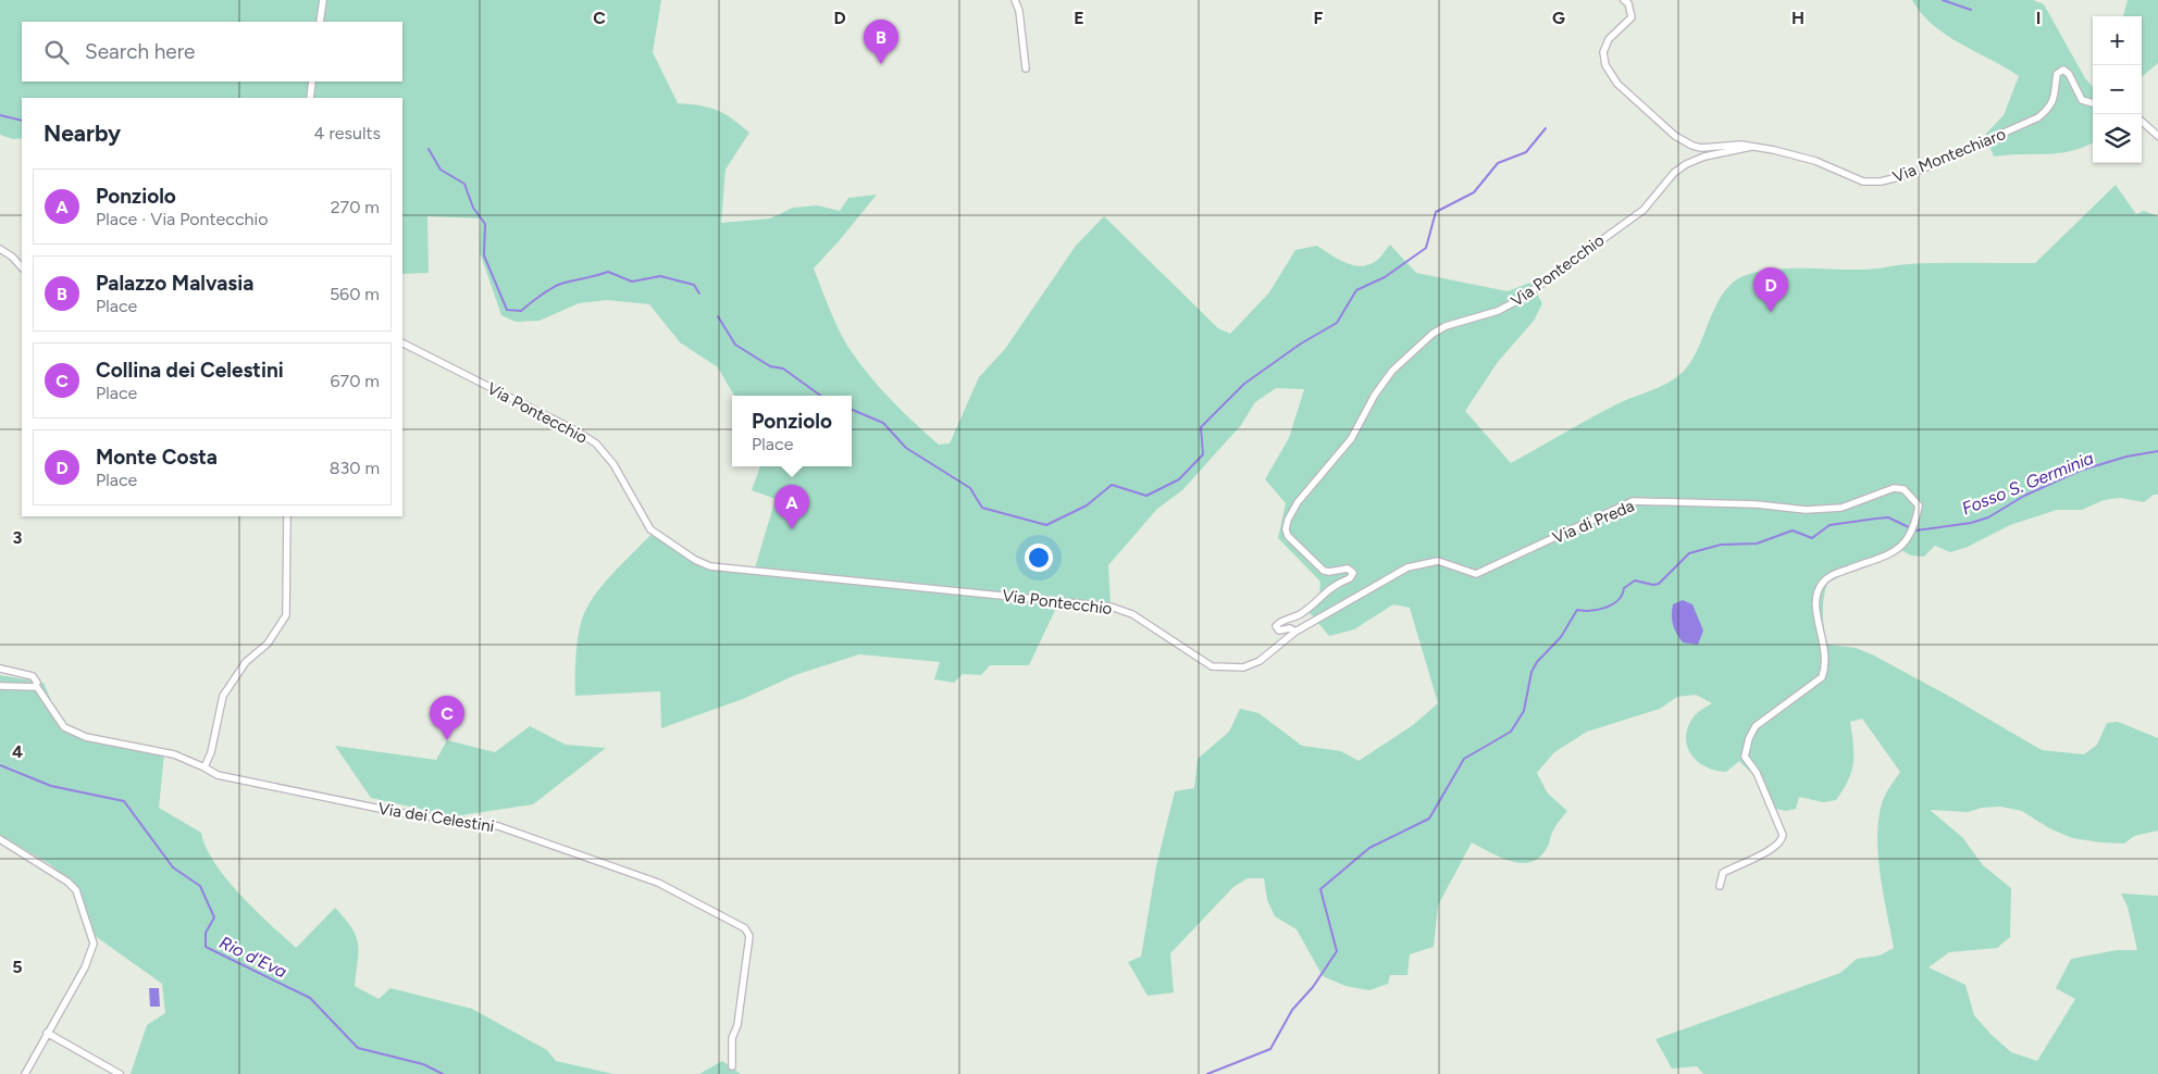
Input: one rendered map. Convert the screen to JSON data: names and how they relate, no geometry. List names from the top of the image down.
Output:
{
  "streets": {
    "street": [
      "Via Montechiaro",
      "Via Pontecchio",
      "Via di Preda",
      "Via dei Celestini"
    ]
  },
  "crossings": [
    ["Via Montechiaro", "Via Pontecchio"],
    ["Via Pontecchio", "Via di Preda"]
  ],
  "water": ["Fosso S. Germinia", "Rio d'Eva"],
  "page": {
    "map_buttons": ["+", "−"],
    "pins": [
      "B",
      "D",
      "A",
      "C"
    ],
    "search": "Search here",
    "heading": ["Nearby", "4 results"],
    "list": [
      {
        "mark": "A",
        "name": "Ponziolo",
        "note": "Place · Via Pontecchio",
        "value": "270 m"
      },
      {
        "mark": "B",
        "name": "Palazzo Malvasia",
        "note": "Place",
        "value": "560 m"
      },
      {
        "mark": "C",
        "name": "Collina dei Celestini",
        "note": "Place",
        "value": "670 m"
      },
      {
        "mark": "D",
        "name": "Monte Costa",
        "note": "Place",
        "value": "830 m"
      }
    ],
    "popup": ["Ponziolo", "Place"]
  },
  "grid": {
    "columns": [
      "C",
      "D",
      "E",
      "F",
      "G",
      "H",
      "I"
    ],
    "rows": ["3", "4", "5"]
  }
}
